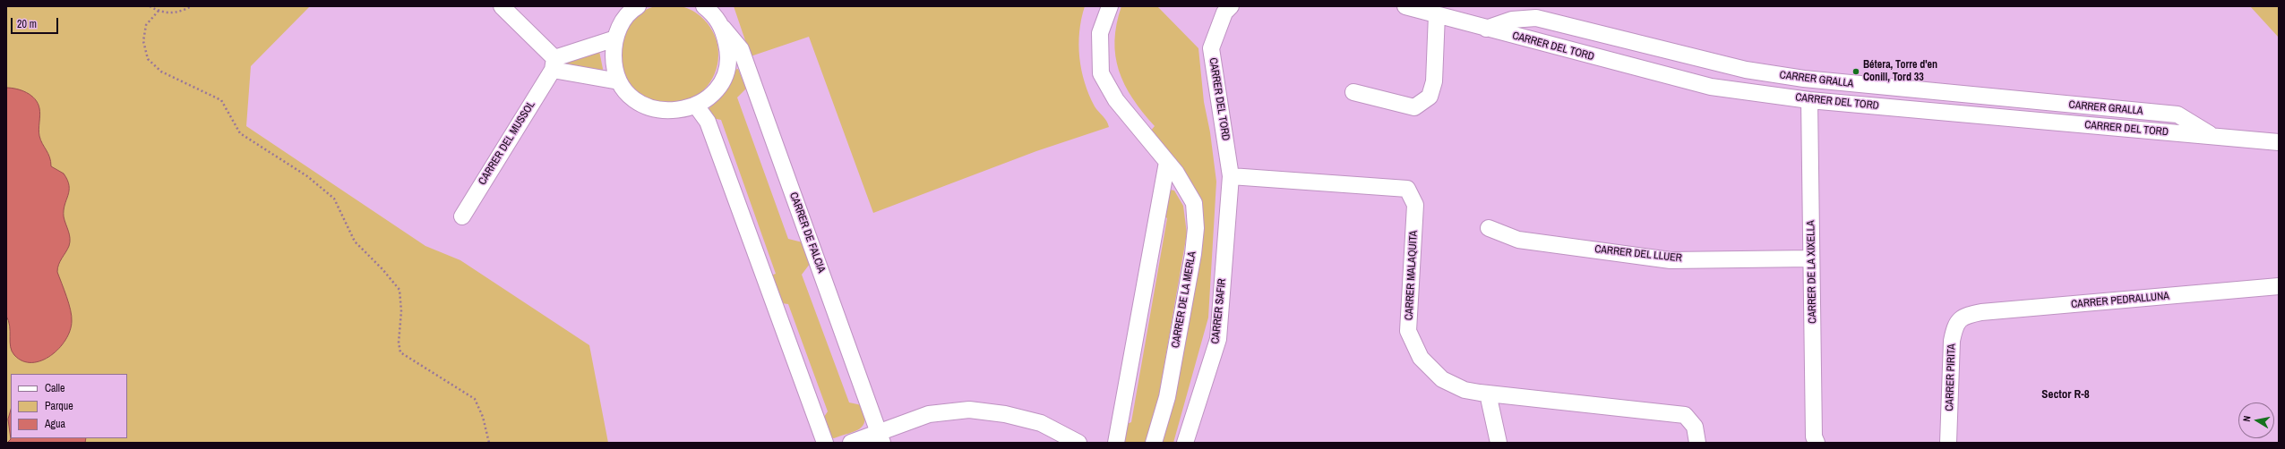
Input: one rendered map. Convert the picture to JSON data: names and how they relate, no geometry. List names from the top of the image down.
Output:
{
  "streets": {
    "street": [
      "CARRER DEL TORD",
      "CARRER GRALLA",
      "CARRER DEL MUSSOL",
      "CARRER DE FALCIA",
      "CARRER DEL LLUER",
      "CARRER DE LA XIXELLA",
      "CARRER MALAQUITA",
      "CARRER DE LA MERLA",
      "CARRER PEDRALLUNA",
      "CARRER SAFIR",
      "CARRER PIRITA"
    ]
  },
  "crossings": [
    ["CARRER DEL TORD", "CARRER GRALLA"],
    ["CARRER DEL TORD", "CARRER DE LA XIXELLA"],
    ["CARRER DEL TORD", "CARRER MALAQUITA"],
    ["CARRER DEL TORD", "CARRER SAFIR"],
    ["CARRER DEL LLUER", "CARRER DE LA XIXELLA"],
    ["CARRER MALAQUITA", "CARRER SAFIR"],
    ["CARRER PEDRALLUNA", "CARRER PIRITA"]
  ],
  "districts": ["Sector R-8"],
  "places": ["Bétera, Torre d'en Conill, Tord 33"],
  "legend": ["Calle", "Parque", "Agua"],
  "scale_bar": "20 m",
  "north": "left"
}
